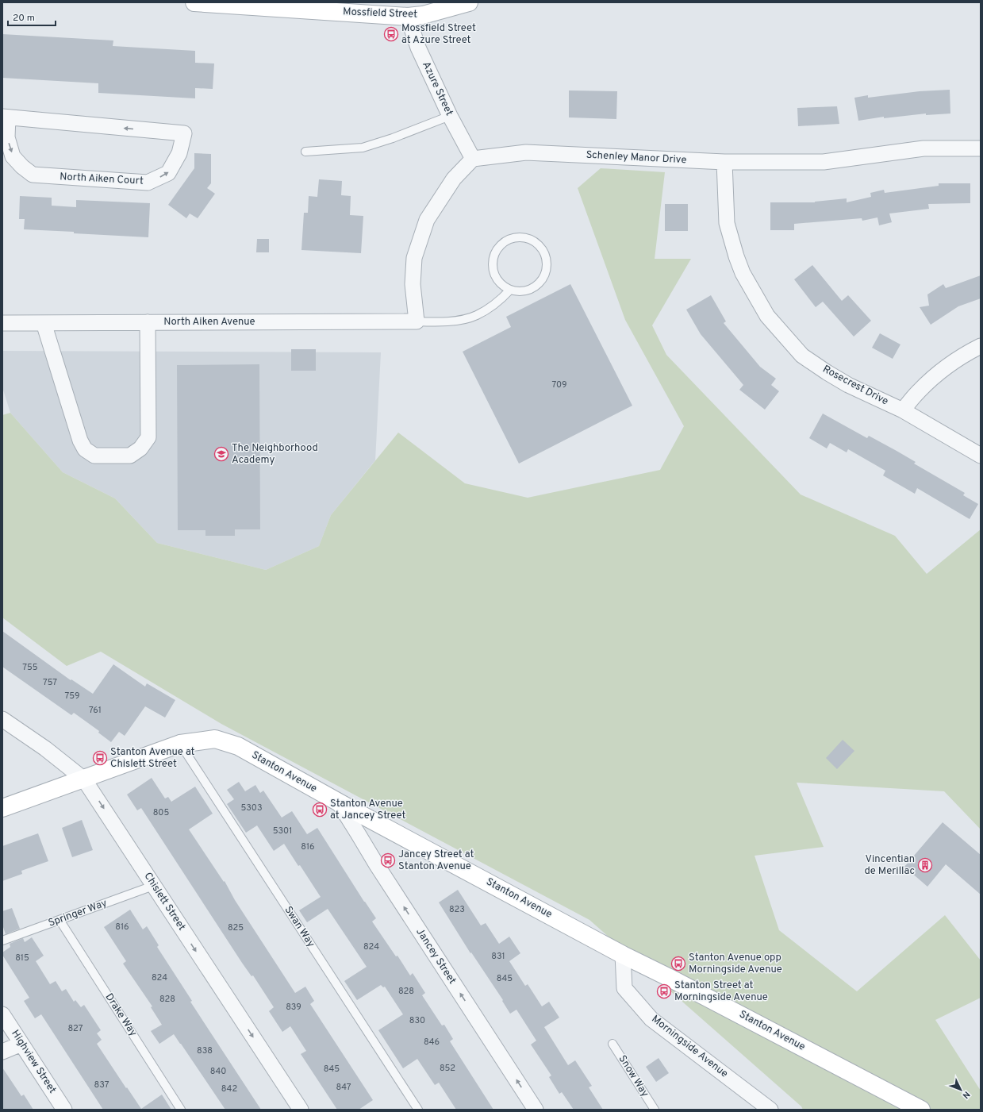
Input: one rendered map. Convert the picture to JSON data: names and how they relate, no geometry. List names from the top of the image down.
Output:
{
  "streets": {
    "street": [
      "Mossfield Street",
      "Azure Street",
      "Schenley Manor Drive",
      "North Aiken Court",
      "North Aiken Avenue",
      "Rosecrest Drive",
      "Stanton Avenue",
      "Chislett Street",
      "Jancey Street",
      "Morningside Avenue",
      "Highview Street"
    ],
    "lane": [
      "Springer Way",
      "Swan Way",
      "Drake Way",
      "Snow Way"
    ]
  },
  "crossings": [
    ["Mossfield Street", "Azure Street"],
    ["Azure Street", "Schenley Manor Drive"],
    ["Schenley Manor Drive", "Rosecrest Drive"],
    ["Stanton Avenue", "Chislett Street"],
    ["Stanton Avenue", "Swan Way"],
    ["Stanton Avenue", "Jancey Street"],
    ["Stanton Avenue", "Morningside Avenue"],
    ["Chislett Street", "Springer Way"],
    ["Springer Way", "Drake Way"]
  ],
  "one_way": ["Chislett Street", "Jancey Street"],
  "places": {
    "bus stop": [
      "Mossfield Street at Azure Street",
      "Stanton Avenue at Chislett Street",
      "Stanton Avenue at Jancey Street",
      "Jancey Street at Stanton Avenue",
      "Stanton Avenue opp Morningside Avenue",
      "Stanton Street at Morningside Avenue"
    ],
    "school or university": ["The Neighborhood Academy"],
    "building": ["Vincentian de Merillac"]
  },
  "house_numbers": [
    "709",
    "755",
    "757",
    "759",
    "761",
    "5303",
    "805",
    "5301",
    "816",
    "823",
    "816",
    "825",
    "824",
    "831",
    "815",
    "824",
    "845",
    "828",
    "828",
    "839",
    "830",
    "827",
    "846",
    "838",
    "852",
    "845",
    "840",
    "837",
    "847",
    "842"
  ],
  "scale_bar": "20 m",
  "north": "bottom right"
}
